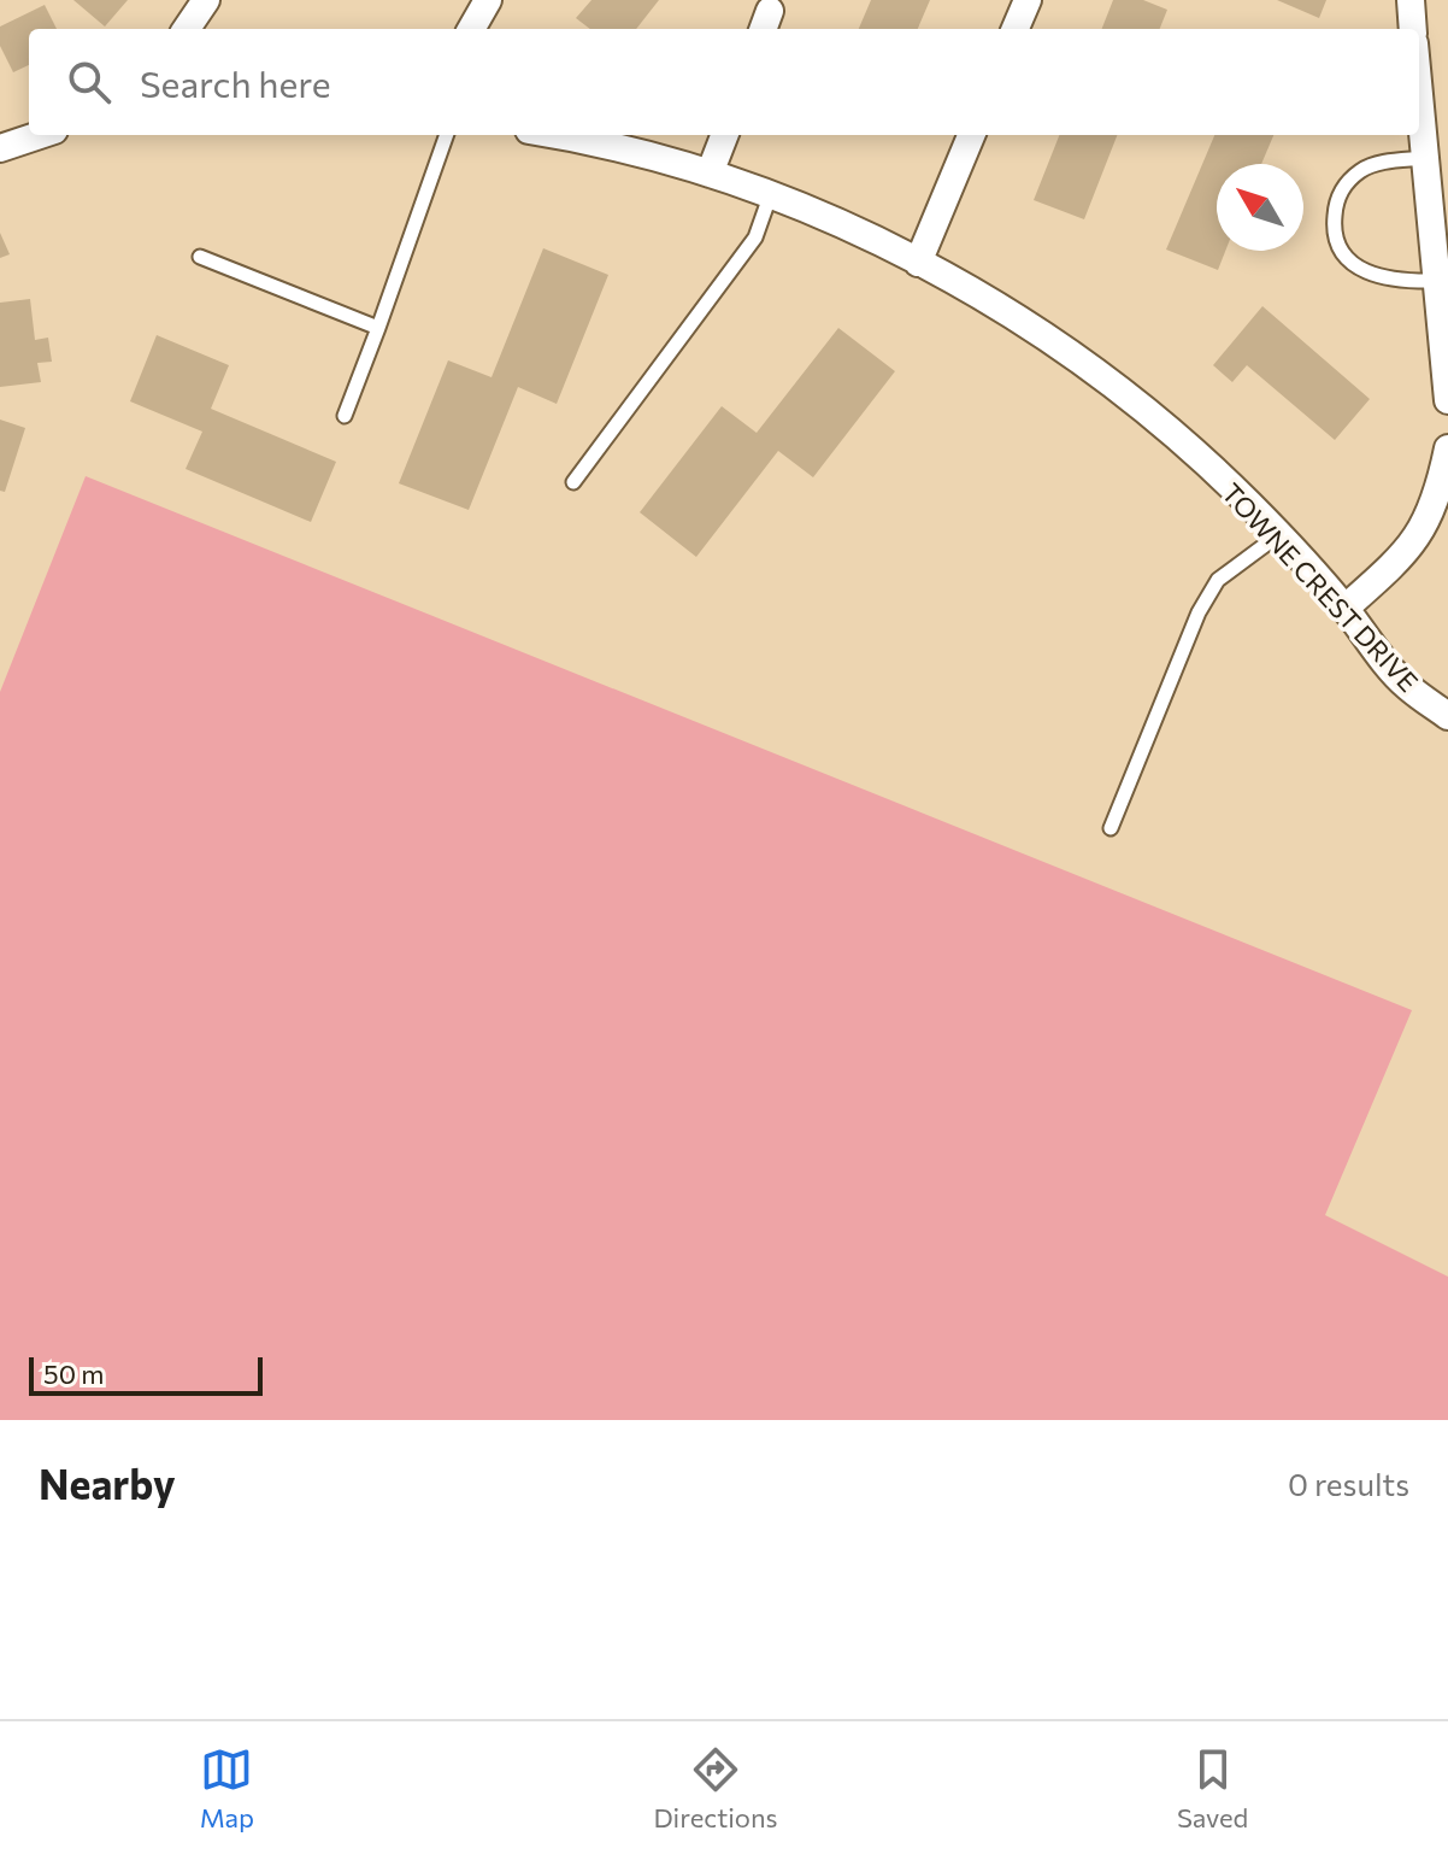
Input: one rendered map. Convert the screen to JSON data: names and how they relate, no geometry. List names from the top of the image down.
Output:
{
  "streets": {
    "street": ["TOWNE CREST DRIVE"]
  },
  "scale_bar": "50 m",
  "north": "top left",
  "page": {
    "search": "Search here",
    "scale": "50 m",
    "heading": ["Nearby", "0 results"],
    "nav": ["Map", "Directions", "Saved"]
  }
}
